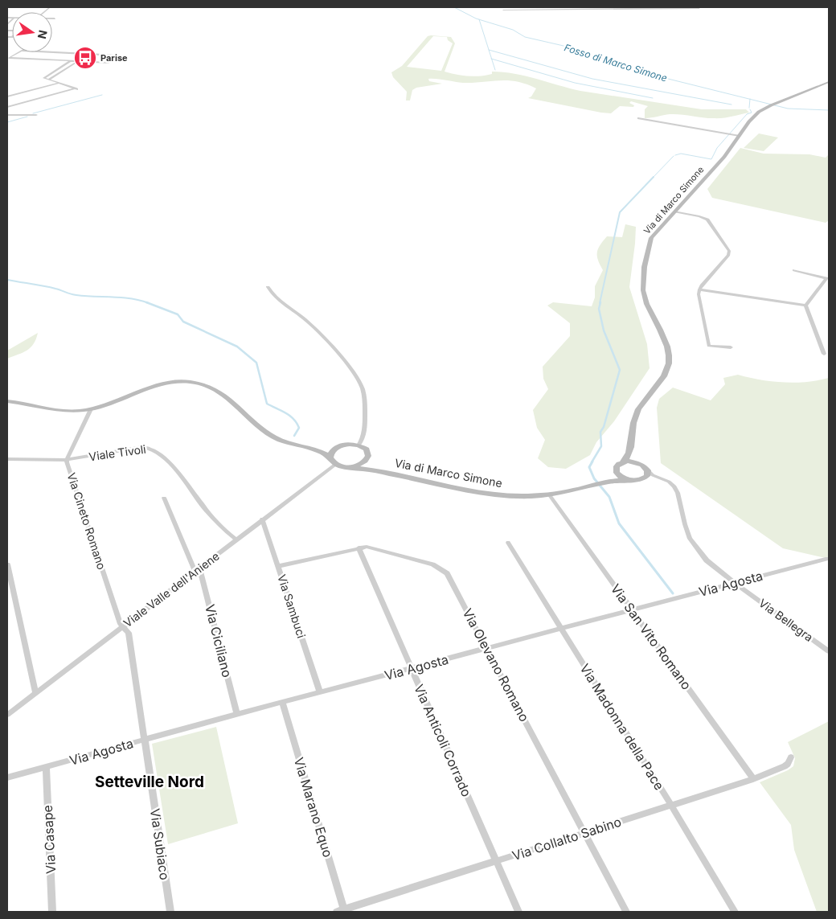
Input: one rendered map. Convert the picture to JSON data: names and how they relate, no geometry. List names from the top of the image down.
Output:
{
  "streets": {
    "street": [
      "Via di Marco Simone",
      "Viale Tivoli",
      "Via Cineto Romano",
      "Via Agosta",
      "Viale Valle dell'Aniene",
      "Via Sambuci",
      "Via Bellegra",
      "Via San Vito Romano",
      "Via Ciciliano",
      "Via Olevano Romano",
      "Via Madonna della Pace",
      "Via Anticoli Corrado",
      "Via Marano Equo",
      "Via Collalto Sabino",
      "Via Casape",
      "Via Subiaco"
    ]
  },
  "crossings": [
    ["Via di Marco Simone", "Viale Valle dell'Aniene"],
    ["Via di Marco Simone", "Via Bellegra"],
    ["Via di Marco Simone", "Via San Vito Romano"],
    ["Viale Tivoli", "Via Cineto Romano"],
    ["Viale Tivoli", "Viale Valle dell'Aniene"],
    ["Via Cineto Romano", "Viale Valle dell'Aniene"],
    ["Via Cineto Romano", "Via Subiaco"],
    ["Via Agosta", "Via Sambuci"],
    ["Via Agosta", "Via Bellegra"],
    ["Via Agosta", "Via San Vito Romano"],
    ["Via Agosta", "Via Ciciliano"],
    ["Via Agosta", "Via Olevano Romano"],
    ["Via Agosta", "Via Madonna della Pace"],
    ["Via Agosta", "Via Anticoli Corrado"],
    ["Via Agosta", "Via Marano Equo"],
    ["Via Agosta", "Via Casape"],
    ["Via Agosta", "Via Subiaco"],
    ["Viale Valle dell'Aniene", "Via Sambuci"],
    ["Viale Valle dell'Aniene", "Via Ciciliano"],
    ["Via Sambuci", "Via Olevano Romano"],
    ["Via San Vito Romano", "Via Collalto Sabino"],
    ["Via Olevano Romano", "Via Anticoli Corrado"],
    ["Via Olevano Romano", "Via Collalto Sabino"],
    ["Via Madonna della Pace", "Via Collalto Sabino"],
    ["Via Anticoli Corrado", "Via Collalto Sabino"],
    ["Via Marano Equo", "Via Collalto Sabino"]
  ],
  "districts": ["Setteville Nord"],
  "water": ["Fosso di Marco Simone"],
  "places": {
    "bus stop": ["Parise"]
  },
  "north": "right"
}
